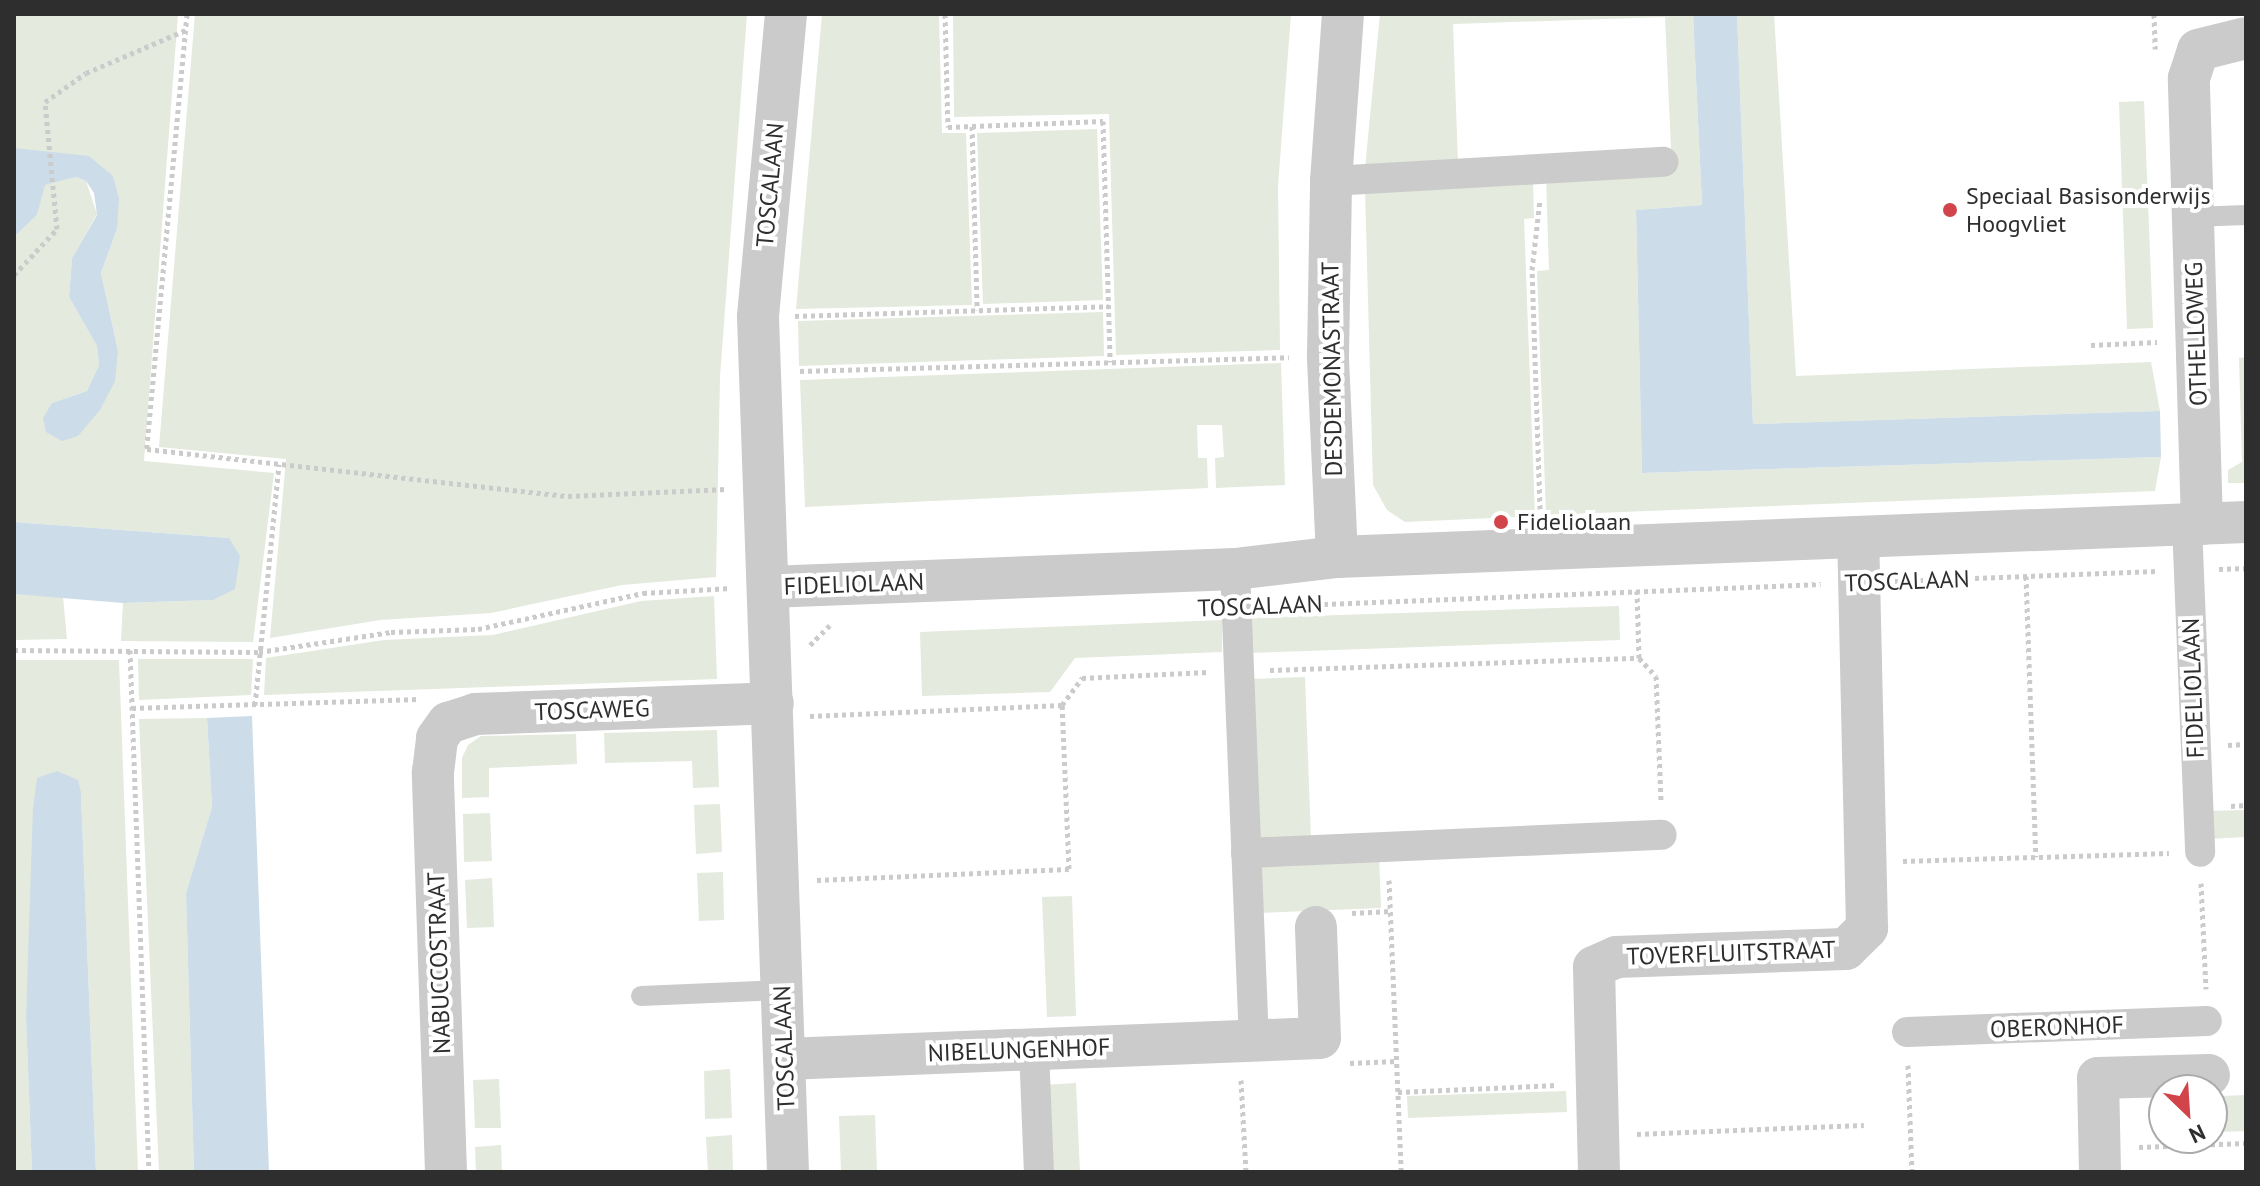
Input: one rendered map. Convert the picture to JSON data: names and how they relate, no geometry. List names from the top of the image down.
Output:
{
  "streets": {
    "street": [
      "TOSCALAAN",
      "OTHELLOWEG",
      "DESDEMONASTRAAT",
      "FIDELIOLAAN",
      "TOSCAWEG",
      "TOVERFLUITSTRAAT",
      "NABUCCOSTRAAT",
      "OBERONHOF",
      "NIBELUNGENHOF"
    ]
  },
  "crossings": [
    ["TOSCALAAN", "FIDELIOLAAN"],
    ["TOSCALAAN", "TOSCAWEG"],
    ["TOSCALAAN", "TOVERFLUITSTRAAT"],
    ["TOSCALAAN", "NIBELUNGENHOF"],
    ["OTHELLOWEG", "FIDELIOLAAN"],
    ["DESDEMONASTRAAT", "FIDELIOLAAN"],
    ["FIDELIOLAAN", "TOVERFLUITSTRAAT"],
    ["TOSCAWEG", "NABUCCOSTRAAT"]
  ],
  "places": ["Speciaal Basisonderwijs Hoogvliet", "Fideliolaan"],
  "north": "bottom right"
}
